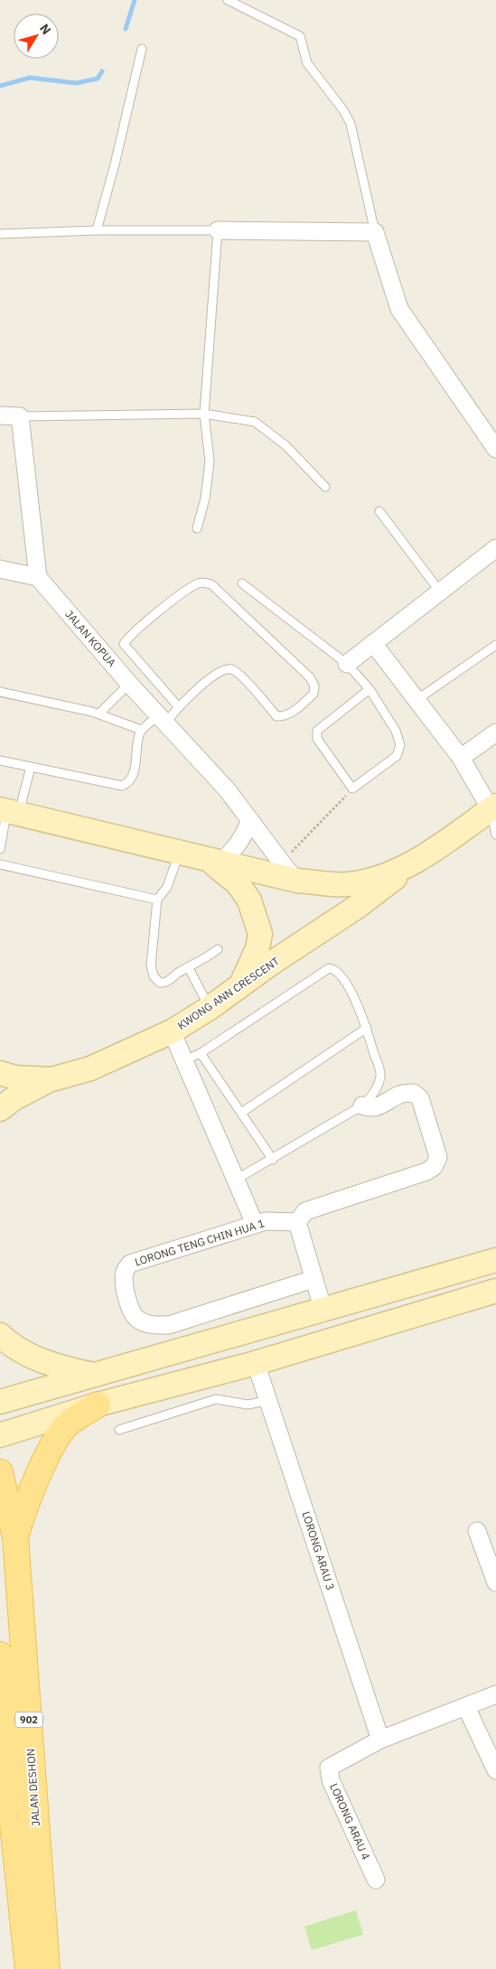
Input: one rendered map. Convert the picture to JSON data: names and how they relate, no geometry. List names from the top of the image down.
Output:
{
  "streets": {
    "main road": ["KWONG ANN CRESCENT", "902", "JALAN DESHON"],
    "street": [
      "JALAN KOPUA",
      "LORONG TENG CHIN HUA 1",
      "LORONG ARAU 3",
      "LORONG ARAU 4"
    ]
  },
  "crossings": [
    ["LORONG ARAU 3", "LORONG ARAU 4"]
  ],
  "north": "top right"
}
